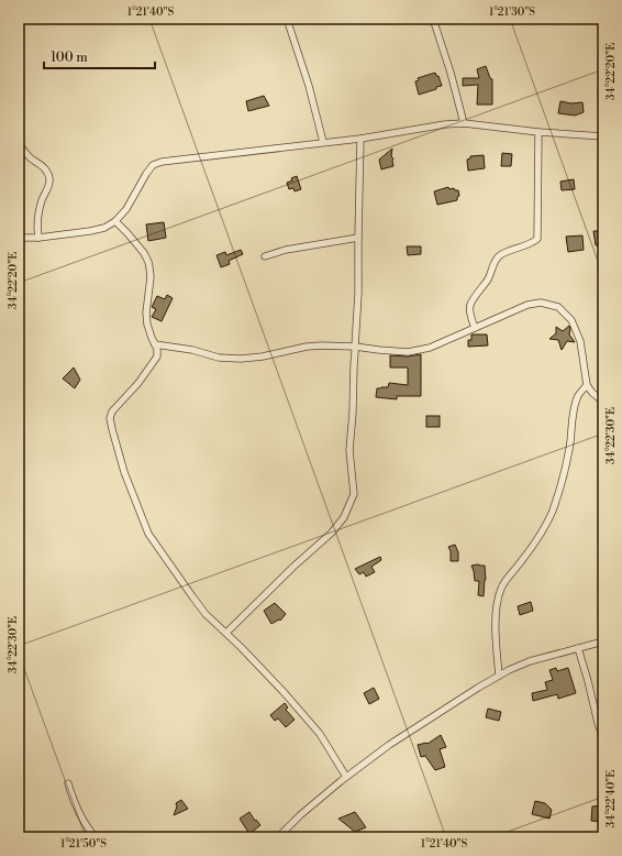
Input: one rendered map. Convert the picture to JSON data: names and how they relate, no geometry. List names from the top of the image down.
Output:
{
  "scale_bar": "100 m",
  "coordinates": [
    "1°21'40\"S",
    "1°21'30\"S",
    "34°22'20\"E",
    "34°22'30\"E",
    "34°22'40\"E",
    "1°21'50\"S"
  ]
}
